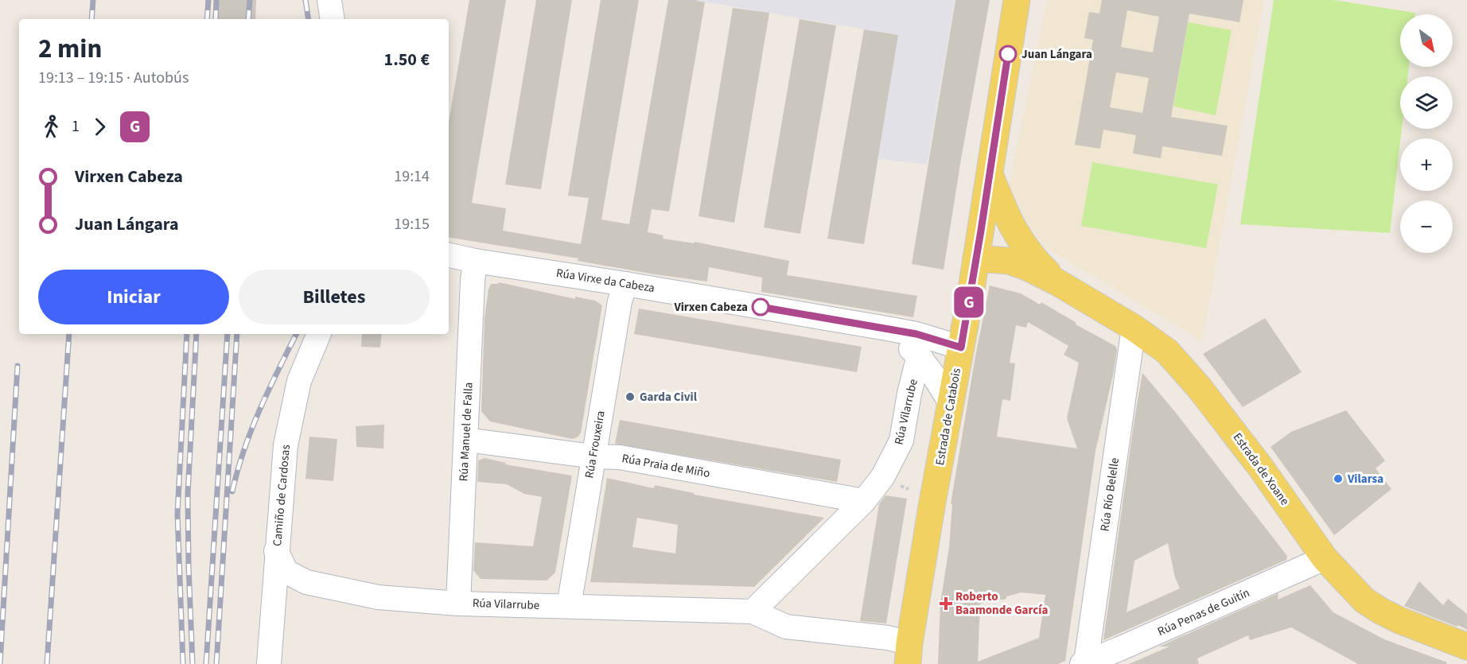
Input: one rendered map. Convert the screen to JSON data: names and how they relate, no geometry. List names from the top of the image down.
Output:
{
  "streets": {
    "main road": ["Estrada de Catabois", "Estrada de Xoane"],
    "street": [
      "Rúa Virxe da Cabeza",
      "Rúa Vilarrube",
      "Rúa Manuel de Falla",
      "Rúa Frouxeira",
      "Rúa Praia de Miño",
      "Rúa Río Belelle",
      "Camiño de Cardosas",
      "Rúa Penas de Guitín"
    ]
  },
  "crossings": [
    ["Rúa Virxe da Cabeza", "Estrada de Catabois"],
    ["Rúa Virxe da Cabeza", "Rúa Manuel de Falla"],
    ["Rúa Virxe da Cabeza", "Rúa Frouxeira"],
    ["Rúa Vilarrube", "Estrada de Catabois"],
    ["Rúa Vilarrube", "Rúa Manuel de Falla"],
    ["Rúa Vilarrube", "Rúa Frouxeira"],
    ["Rúa Vilarrube", "Rúa Praia de Miño"],
    ["Rúa Vilarrube", "Camiño de Cardosas"],
    ["Rúa Manuel de Falla", "Rúa Praia de Miño"],
    ["Rúa Frouxeira", "Rúa Praia de Miño"],
    ["Estrada de Xoane", "Rúa Río Belelle"],
    ["Estrada de Xoane", "Rúa Penas de Guitín"],
    ["Rúa Río Belelle", "Rúa Penas de Guitín"]
  ],
  "places": {
    "other": [
      "Juan Lángara",
      "Virxen Cabeza",
      "Garda Civil",
      "Vilarsa"
    ],
    "health": ["Roberto Baamonde García"]
  },
  "lines": ["bus line G"],
  "north": "bottom right",
  "page": {
    "on_map": "G",
    "map_buttons": ["+", "−"],
    "heading": ["2 min", "19:13 – 19:15 · Autobús", "1.50 €"],
    "legs": ["1", "G"],
    "list": [
      {
        "name": "Virxen Cabeza",
        "value": "19:14"
      },
      {
        "name": "Juan Lángara",
        "value": "19:15"
      }
    ],
    "buttons": ["Iniciar", "Billetes"]
  }
}
